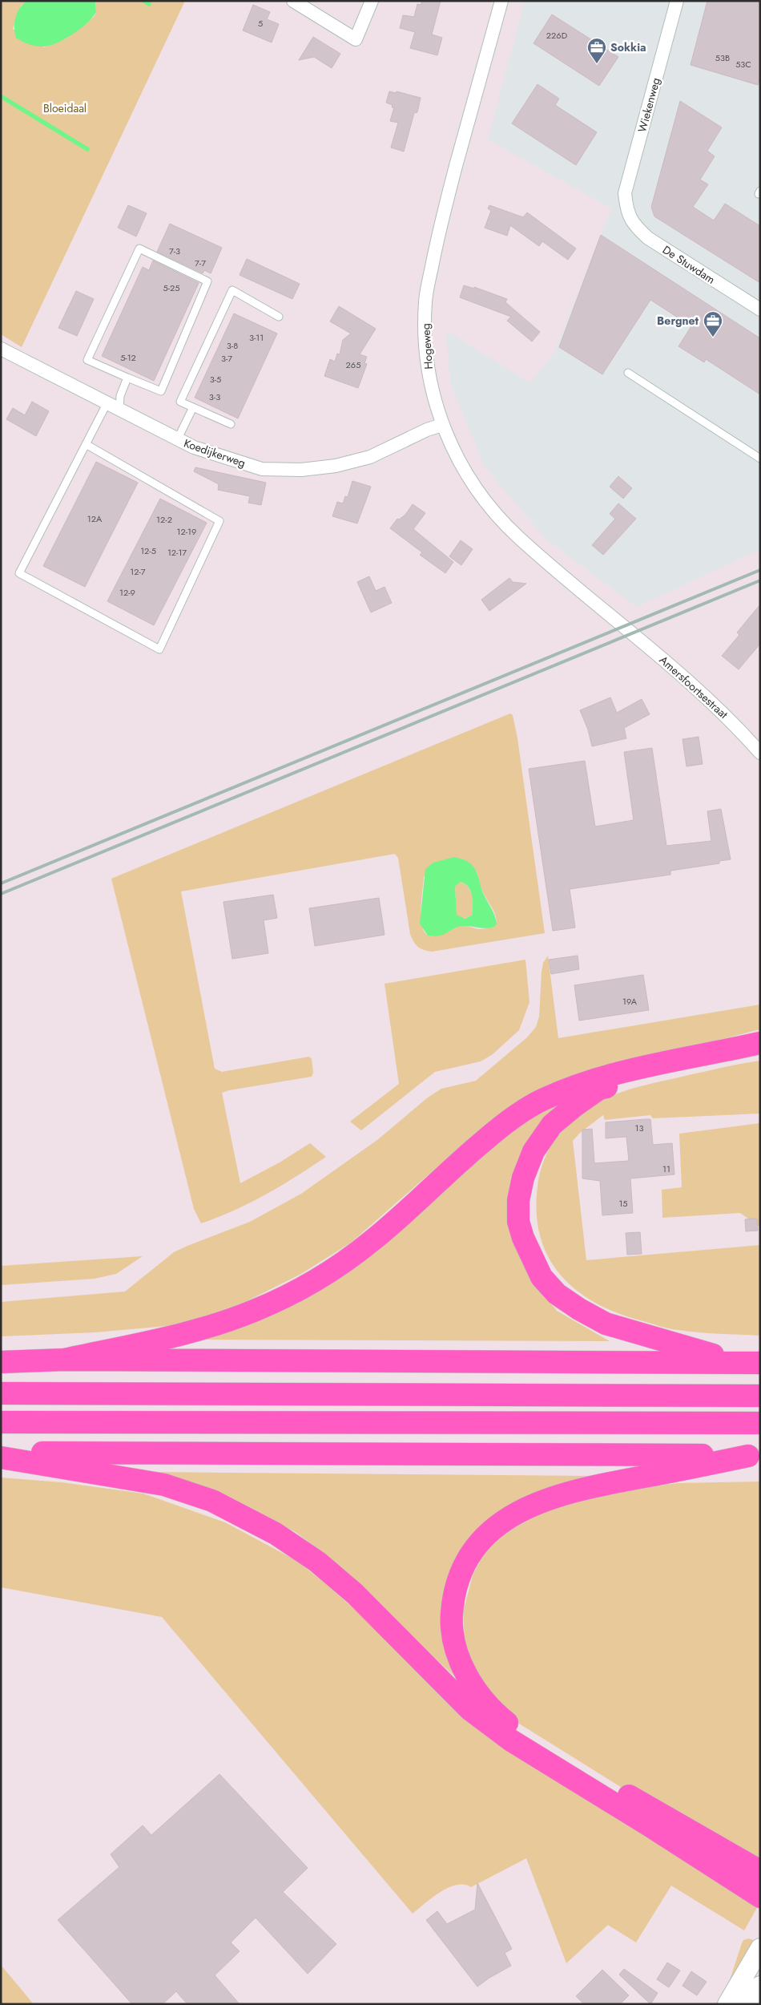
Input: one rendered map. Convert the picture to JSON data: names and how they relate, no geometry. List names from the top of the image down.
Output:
{
  "streets": {
    "street": [
      "Wiekenweg",
      "De Stuwdam",
      "Hogeweg",
      "Koedijkerweg",
      "Amersfoortsestraat"
    ]
  },
  "crossings": [
    ["Wiekenweg", "De Stuwdam"],
    ["Hogeweg", "Koedijkerweg"],
    ["Hogeweg", "Amersfoortsestraat"]
  ],
  "parks": ["Bloeidaal"],
  "places": {
    "office": ["Sokkia", "Bergnet"]
  },
  "house_numbers": [
    "5",
    "226D",
    "53B",
    "53C",
    "7-3",
    "7-7",
    "5-25",
    "3-11",
    "3-8",
    "5-12",
    "3-7",
    "265",
    "3-5",
    "3-3",
    "12A",
    "12-2",
    "12-19",
    "12-5",
    "12-17",
    "12-7",
    "12-9",
    "19A",
    "13",
    "11",
    "15"
  ]
}
